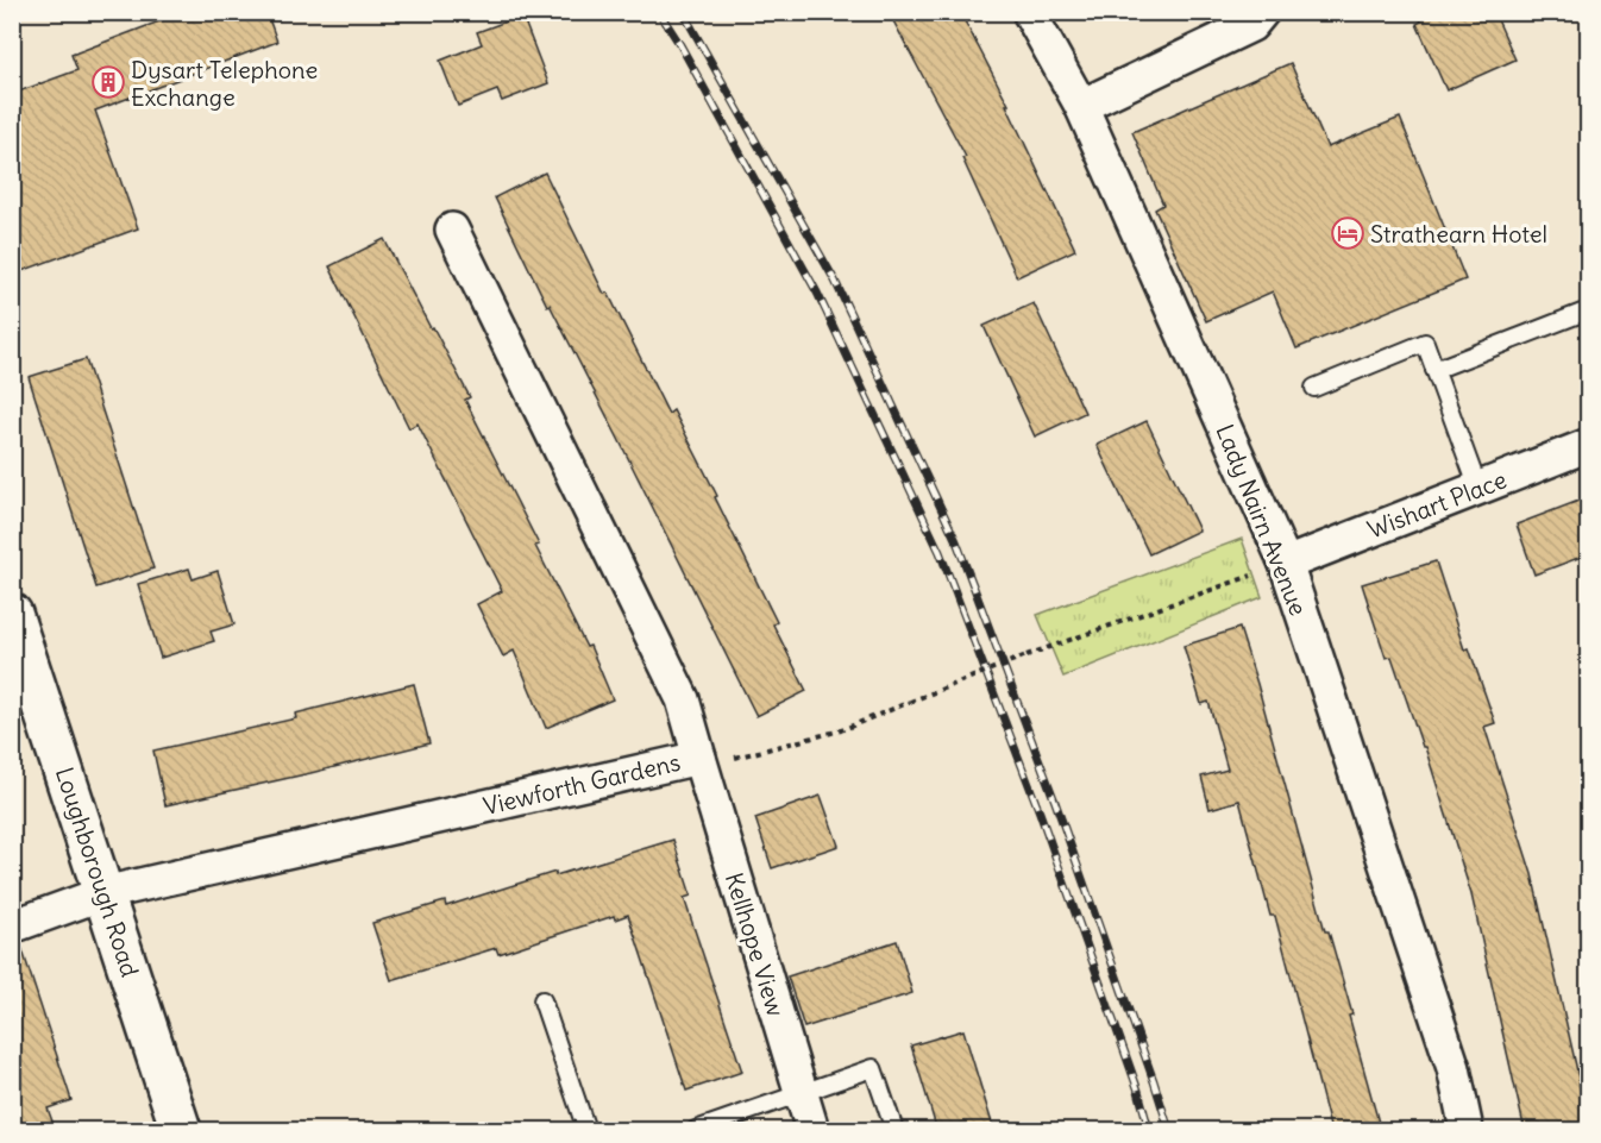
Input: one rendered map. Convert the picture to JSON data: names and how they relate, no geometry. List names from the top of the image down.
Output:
{
  "streets": {
    "street": [
      "Wishart Place",
      "Lady Nairn Avenue",
      "Viewforth Gardens",
      "Loughborough Road",
      "Kellhope View"
    ]
  },
  "crossings": [
    ["Wishart Place", "Lady Nairn Avenue"],
    ["Viewforth Gardens", "Loughborough Road"],
    ["Viewforth Gardens", "Kellhope View"]
  ],
  "places": {
    "building": ["Dysart Telephone Exchange"],
    "hotel": ["Strathearn Hotel"]
  }
}
